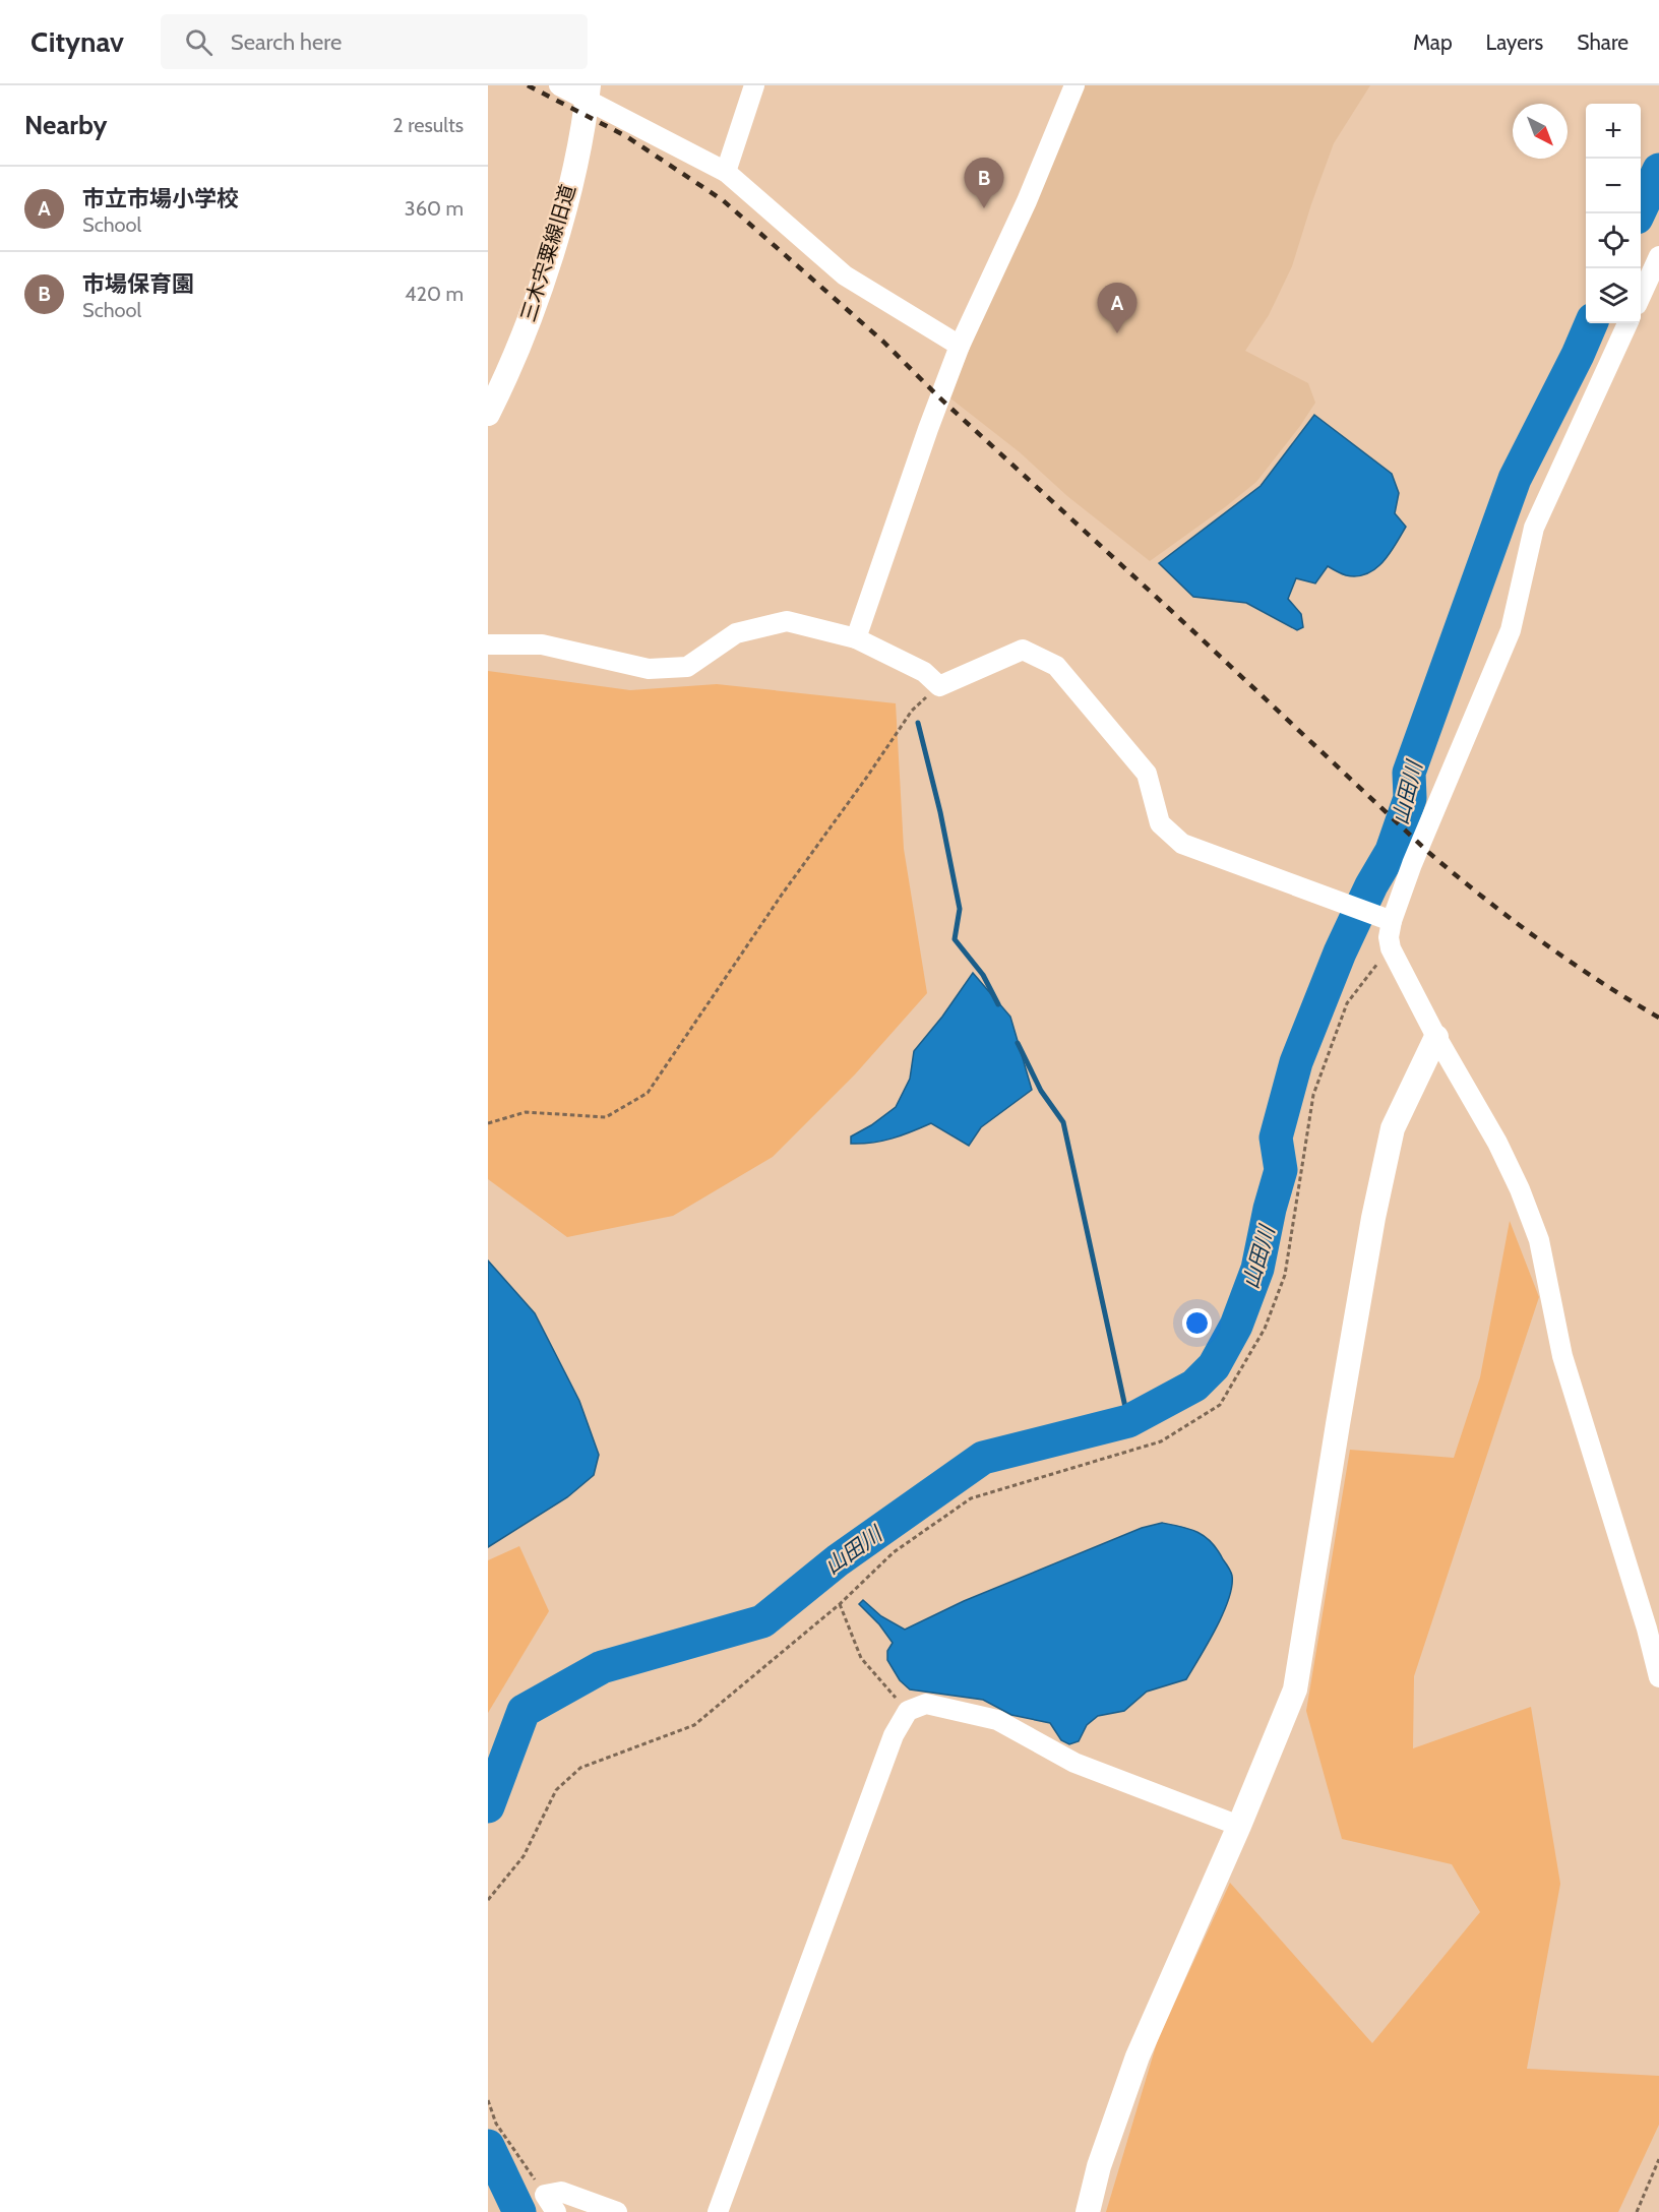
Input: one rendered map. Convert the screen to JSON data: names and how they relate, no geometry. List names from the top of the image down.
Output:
{
  "streets": {
    "street": ["三木宍粟線旧道"]
  },
  "water": ["山田川"],
  "north": "bottom right",
  "page": {
    "header": "Citynav",
    "search": "Search here",
    "nav": ["Map", "Layers", "Share"],
    "heading": ["Nearby", "2 results"],
    "map_buttons": ["+", "−"],
    "pins": ["B", "A"],
    "list": [
      {
        "mark": "A",
        "name": "市立市場小学校",
        "note": "School",
        "value": "360 m"
      },
      {
        "mark": "B",
        "name": "市場保育園",
        "note": "School",
        "value": "420 m"
      }
    ]
  }
}
